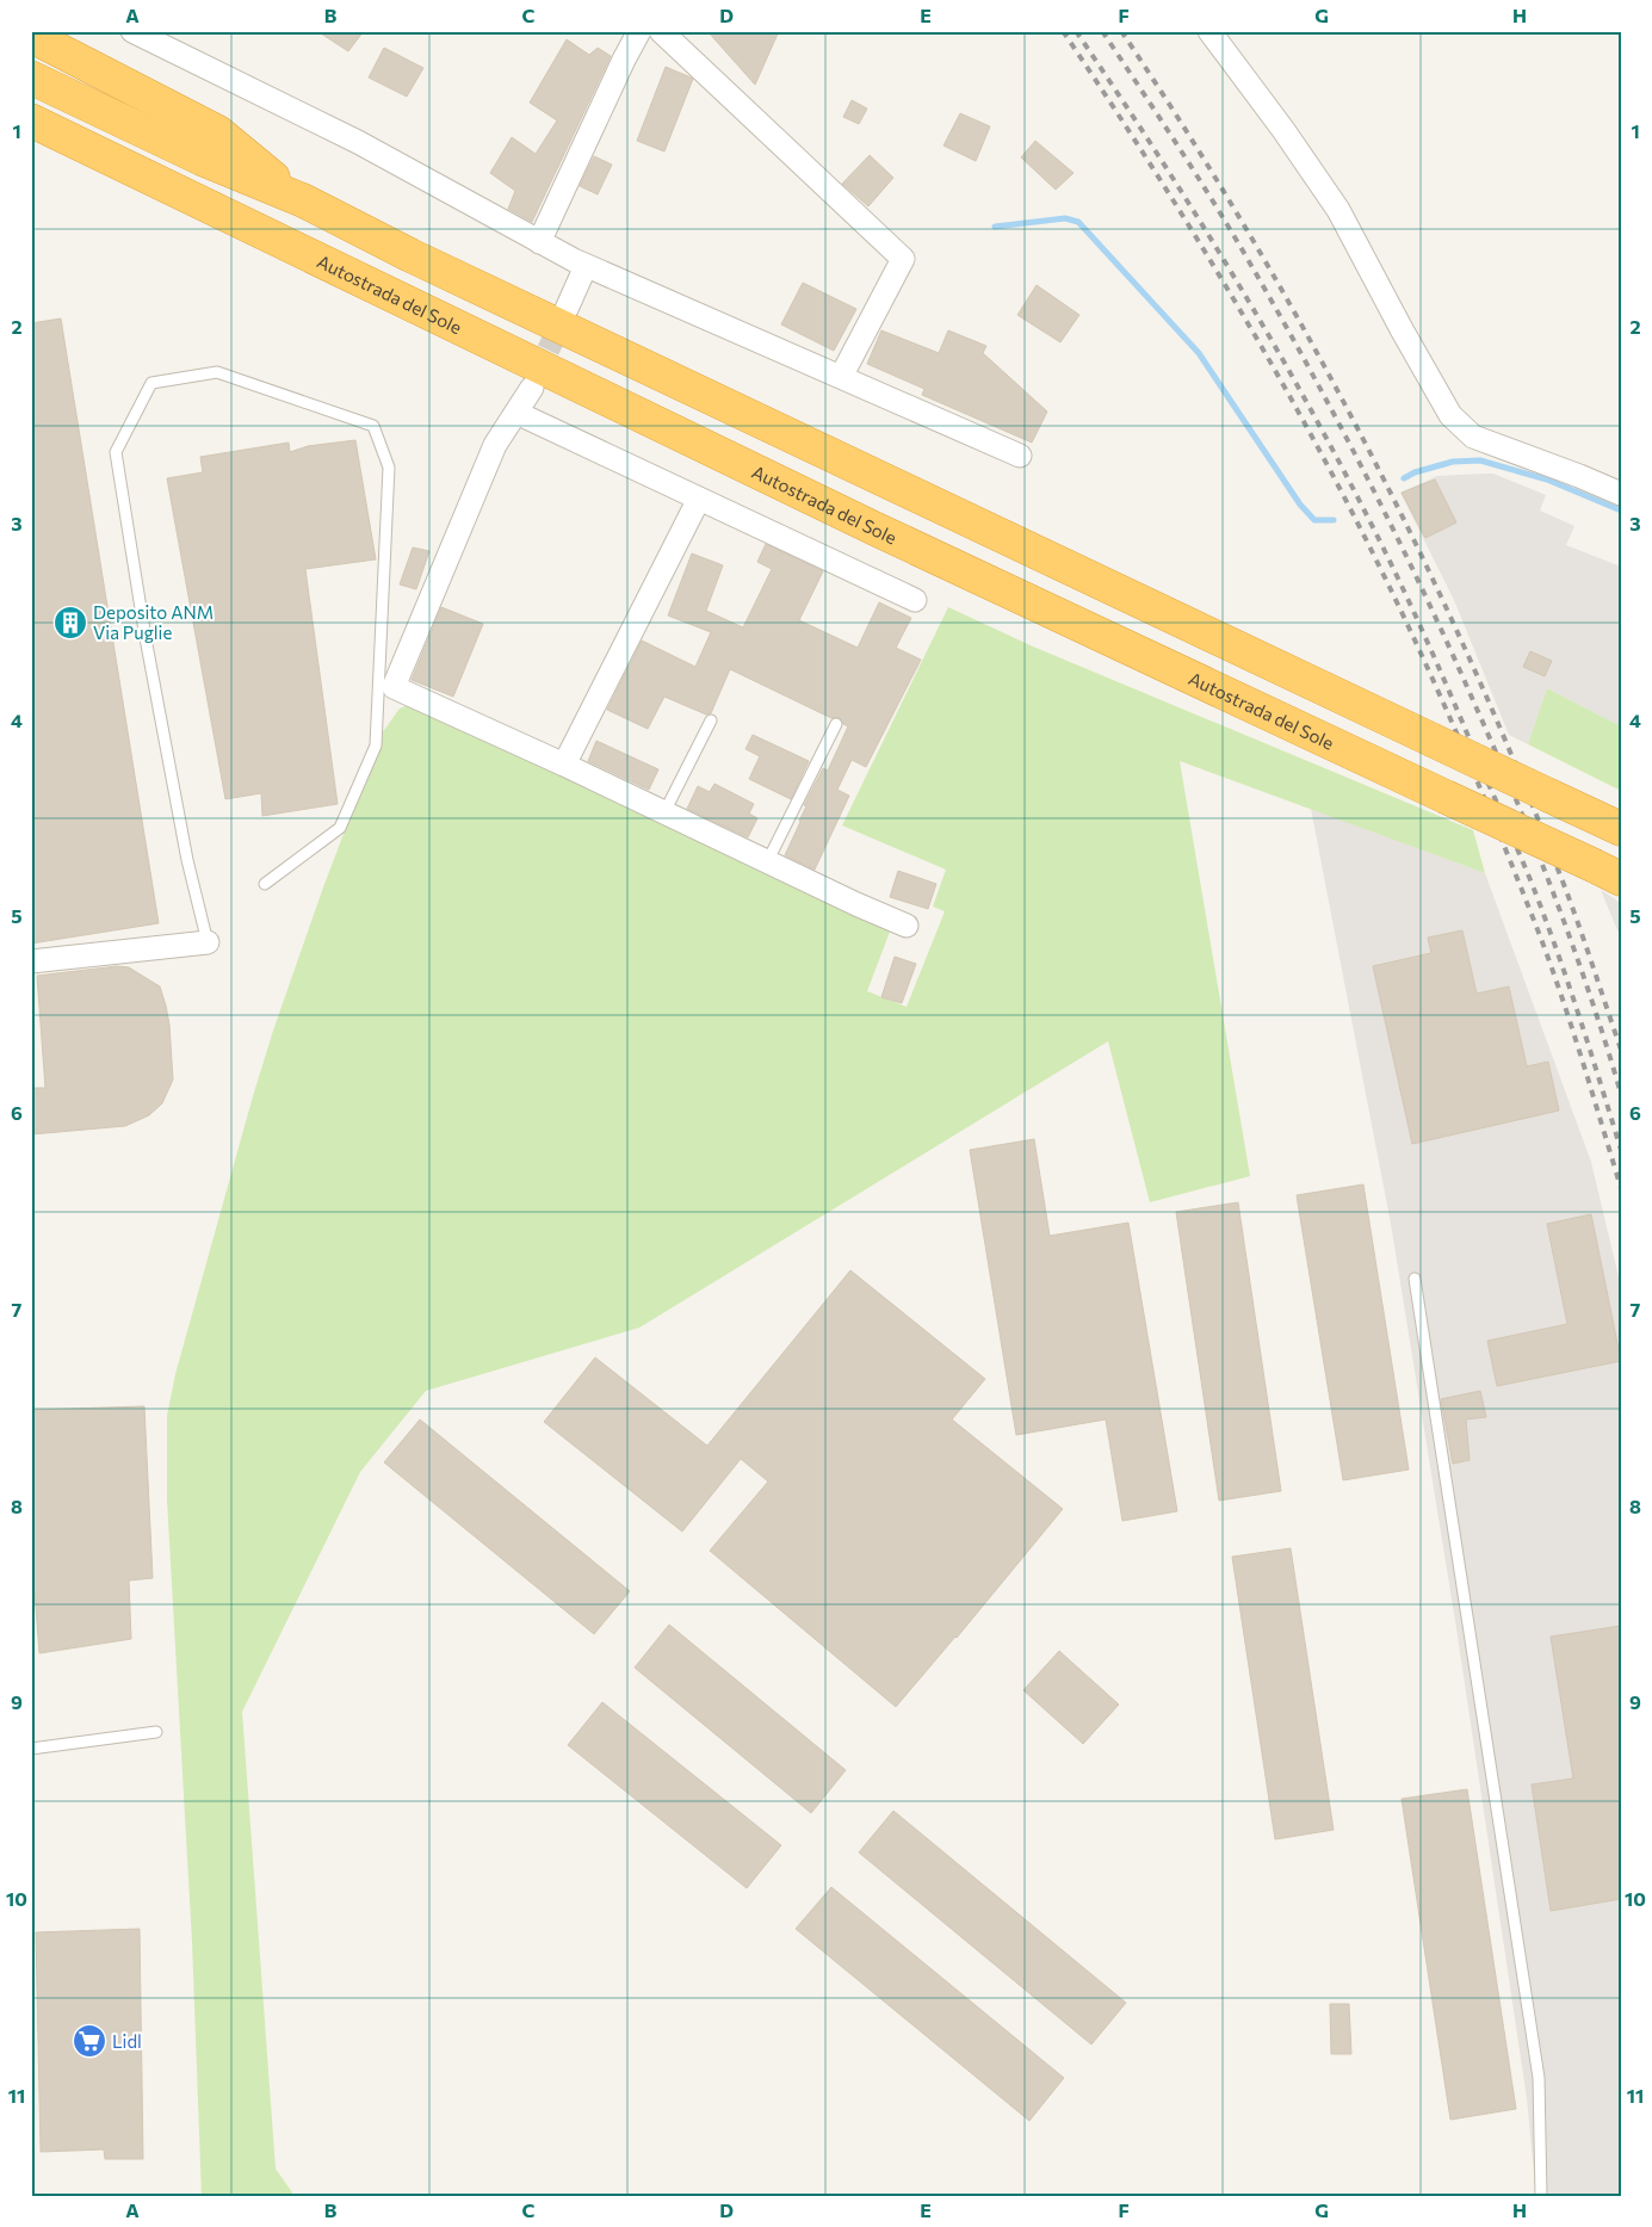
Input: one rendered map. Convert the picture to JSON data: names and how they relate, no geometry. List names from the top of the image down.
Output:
{
  "streets": {
    "highway": ["Autostrada del Sole"]
  },
  "places": {
    "building": ["Deposito ANM Via Puglie"],
    "supermarket": ["Lidl"]
  },
  "grid": {
    "columns": [
      "A",
      "B",
      "C",
      "D",
      "E",
      "F",
      "G",
      "H"
    ],
    "rows": [
      "1",
      "2",
      "3",
      "4",
      "5",
      "6",
      "7",
      "8",
      "9",
      "10",
      "11"
    ]
  }
}
